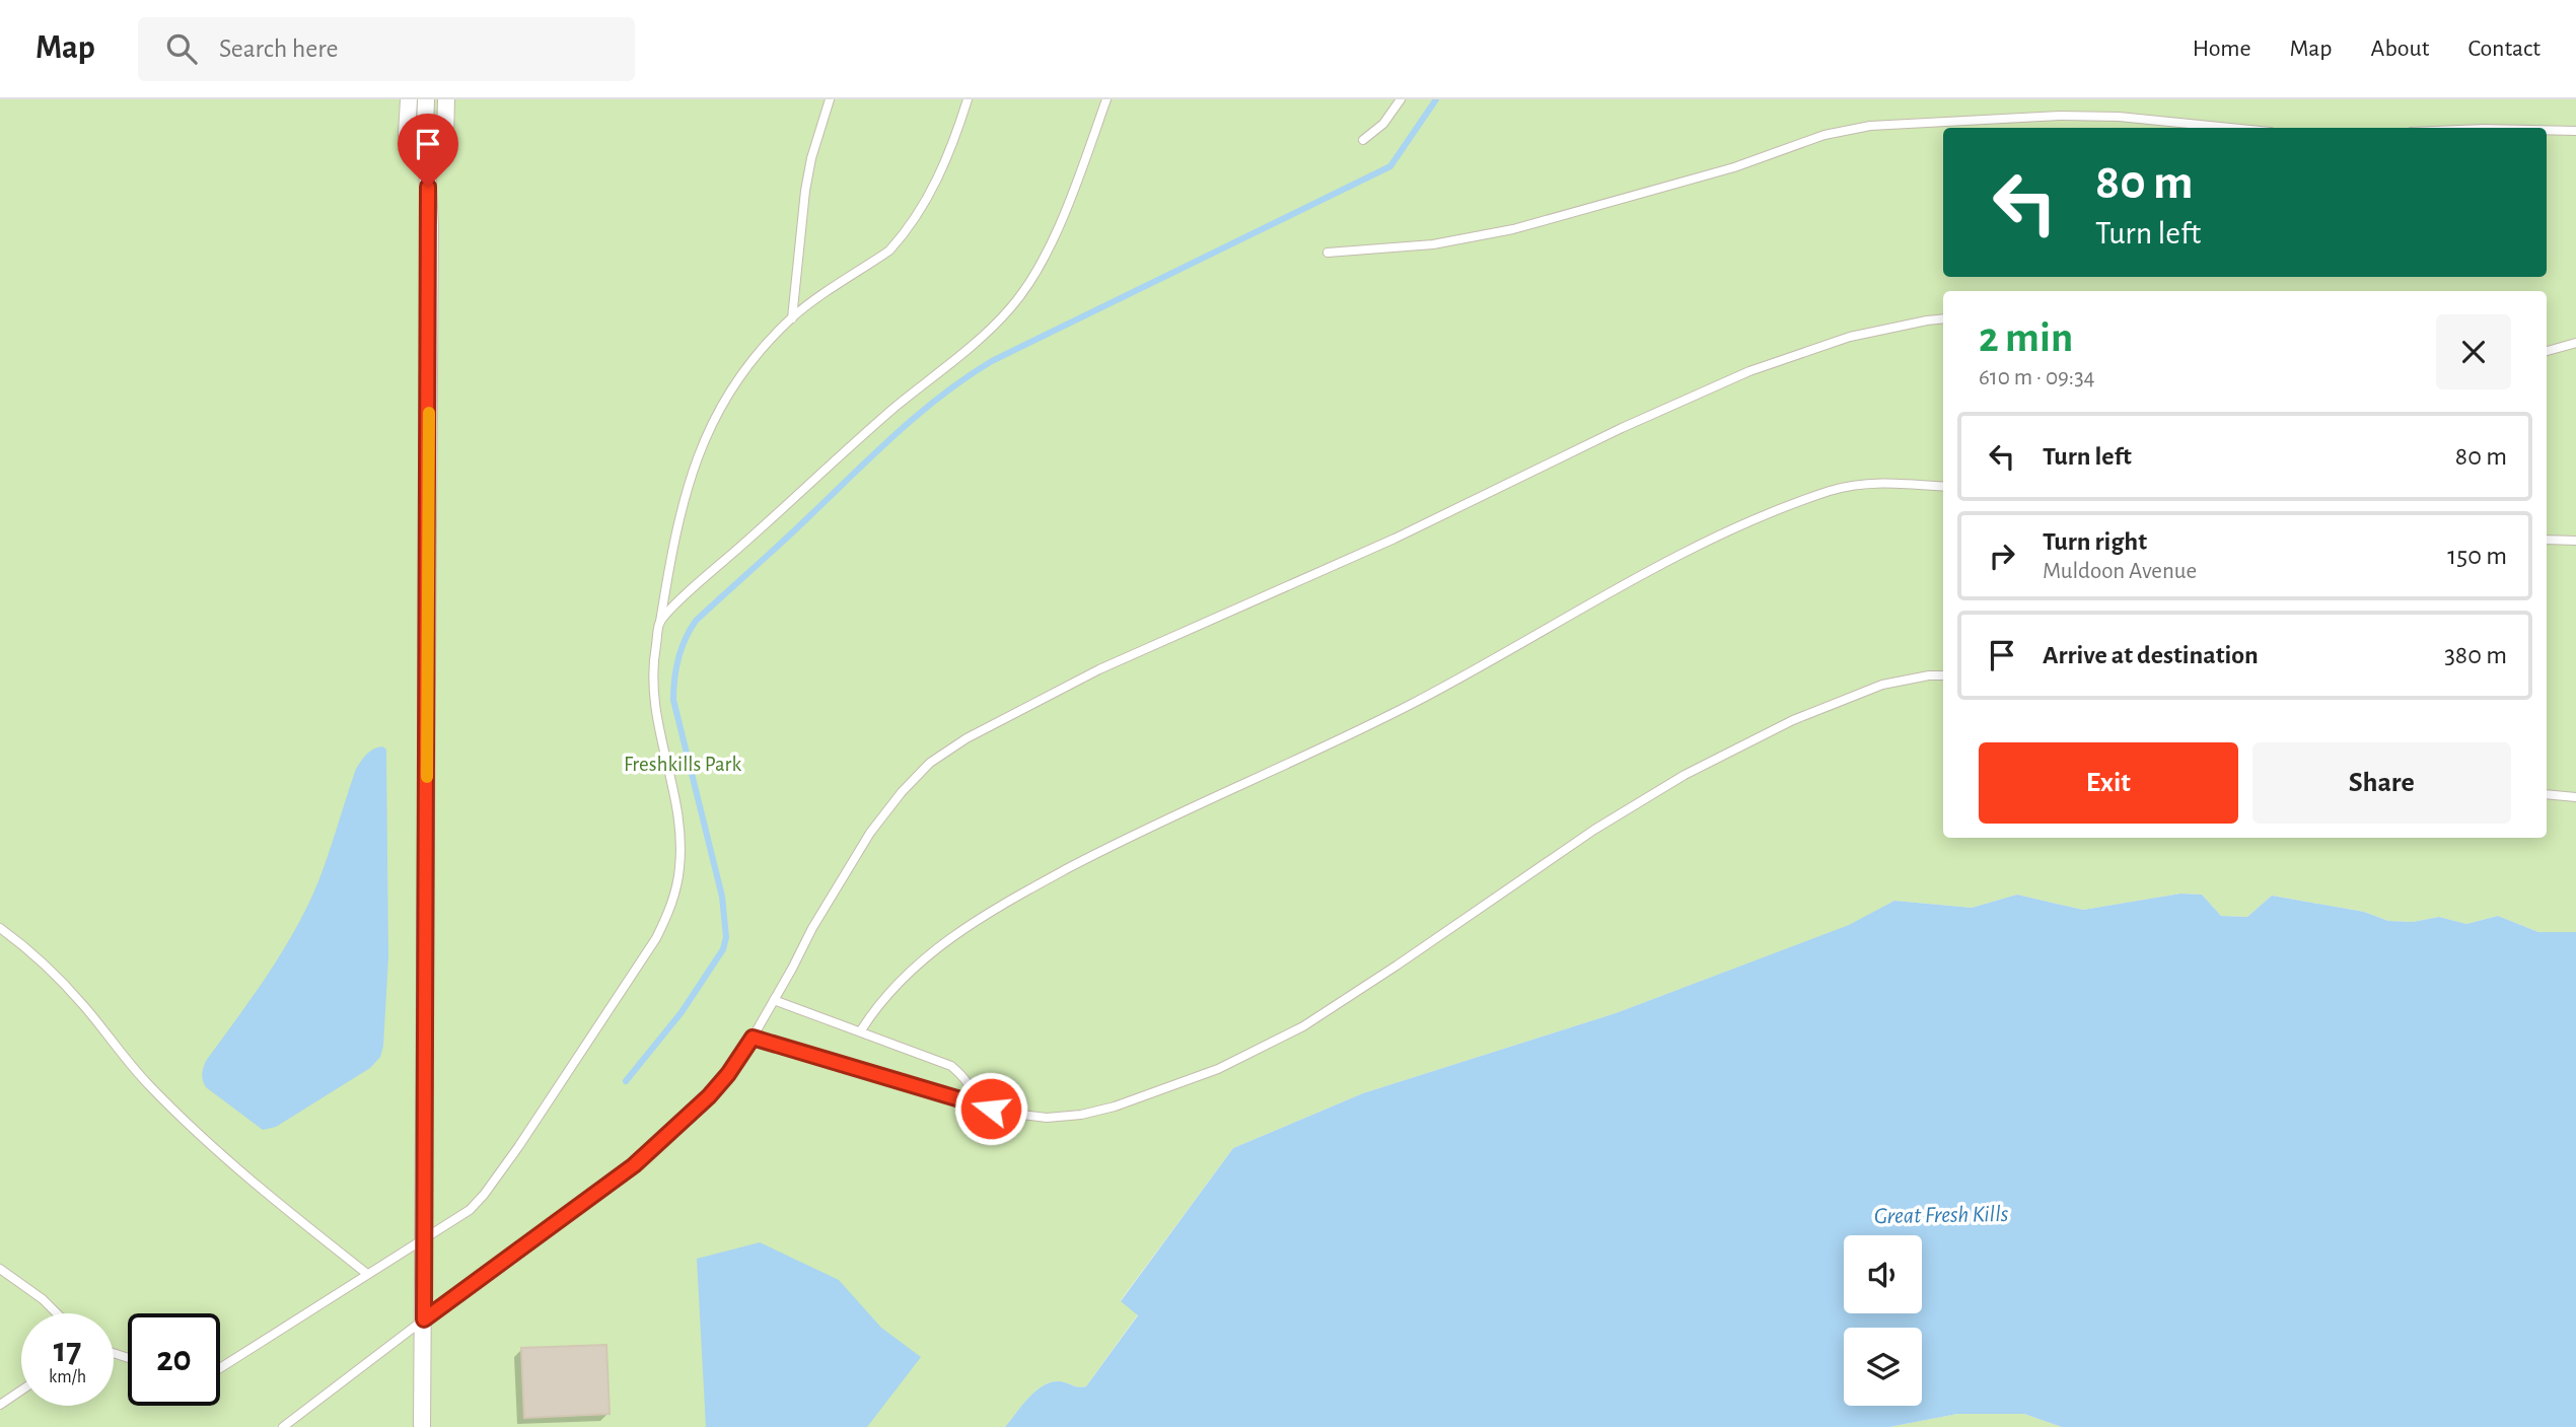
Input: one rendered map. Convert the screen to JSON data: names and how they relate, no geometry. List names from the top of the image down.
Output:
{
  "water": ["Great Fresh Kills"],
  "parks": ["Freshkills Park"],
  "page": {
    "header": "Map",
    "search": "Search here",
    "nav": [
      "Home",
      "Map",
      "About",
      "Contact"
    ],
    "turn": ["80 m", "Turn left"],
    "heading": ["2 min", "610 m · 09:34"],
    "list": [
      {
        "name": "Turn left",
        "value": "80 m"
      },
      {
        "name": "Turn right",
        "note": "Muldoon Avenue",
        "value": "150 m"
      },
      {
        "name": "Arrive at destination",
        "value": "380 m"
      }
    ],
    "buttons": ["Exit", "Share"],
    "speed": "17 km/h",
    "limit": "20"
  }
}
